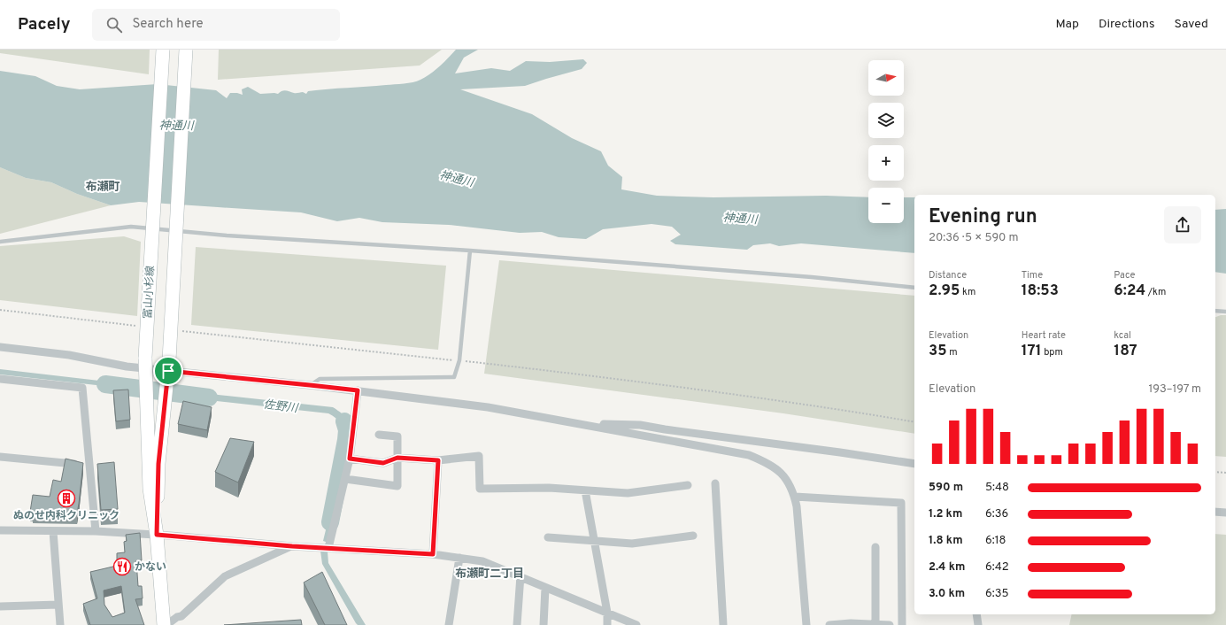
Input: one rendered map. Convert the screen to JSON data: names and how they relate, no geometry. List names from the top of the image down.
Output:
{
  "streets": {
    "main road": ["富山小杉線"]
  },
  "districts": ["布瀬町", "布瀬町二丁目"],
  "water": ["神通川", "佐野川"],
  "places": {
    "building": ["ぬのせ内科クリニック"],
    "restaurant": ["かない"]
  },
  "north": "right",
  "page": {
    "header": "Pacely",
    "search": "Search here",
    "nav": ["Map", "Directions", "Saved"],
    "map_buttons": ["+", "−"],
    "heading": ["Evening run", "20:36 · 5 × 590 m"],
    "stats": [
      ["Distance", "2.95 km"],
      ["Time", "18:53"],
      ["Pace", "6:24 /km"],
      ["Elevation", "35 m"],
      ["Heart rate", "171 bpm"],
      ["kcal", "187"]
    ],
    "chart": ["Elevation", "193–197 m"],
    "list": [
      {
        "name": "590 m",
        "note": "5:48"
      },
      {
        "name": "1.2 km",
        "note": "6:36"
      },
      {
        "name": "1.8 km",
        "note": "6:18"
      },
      {
        "name": "2.4 km",
        "note": "6:42"
      },
      {
        "name": "3.0 km",
        "note": "6:35"
      }
    ]
  }
}
